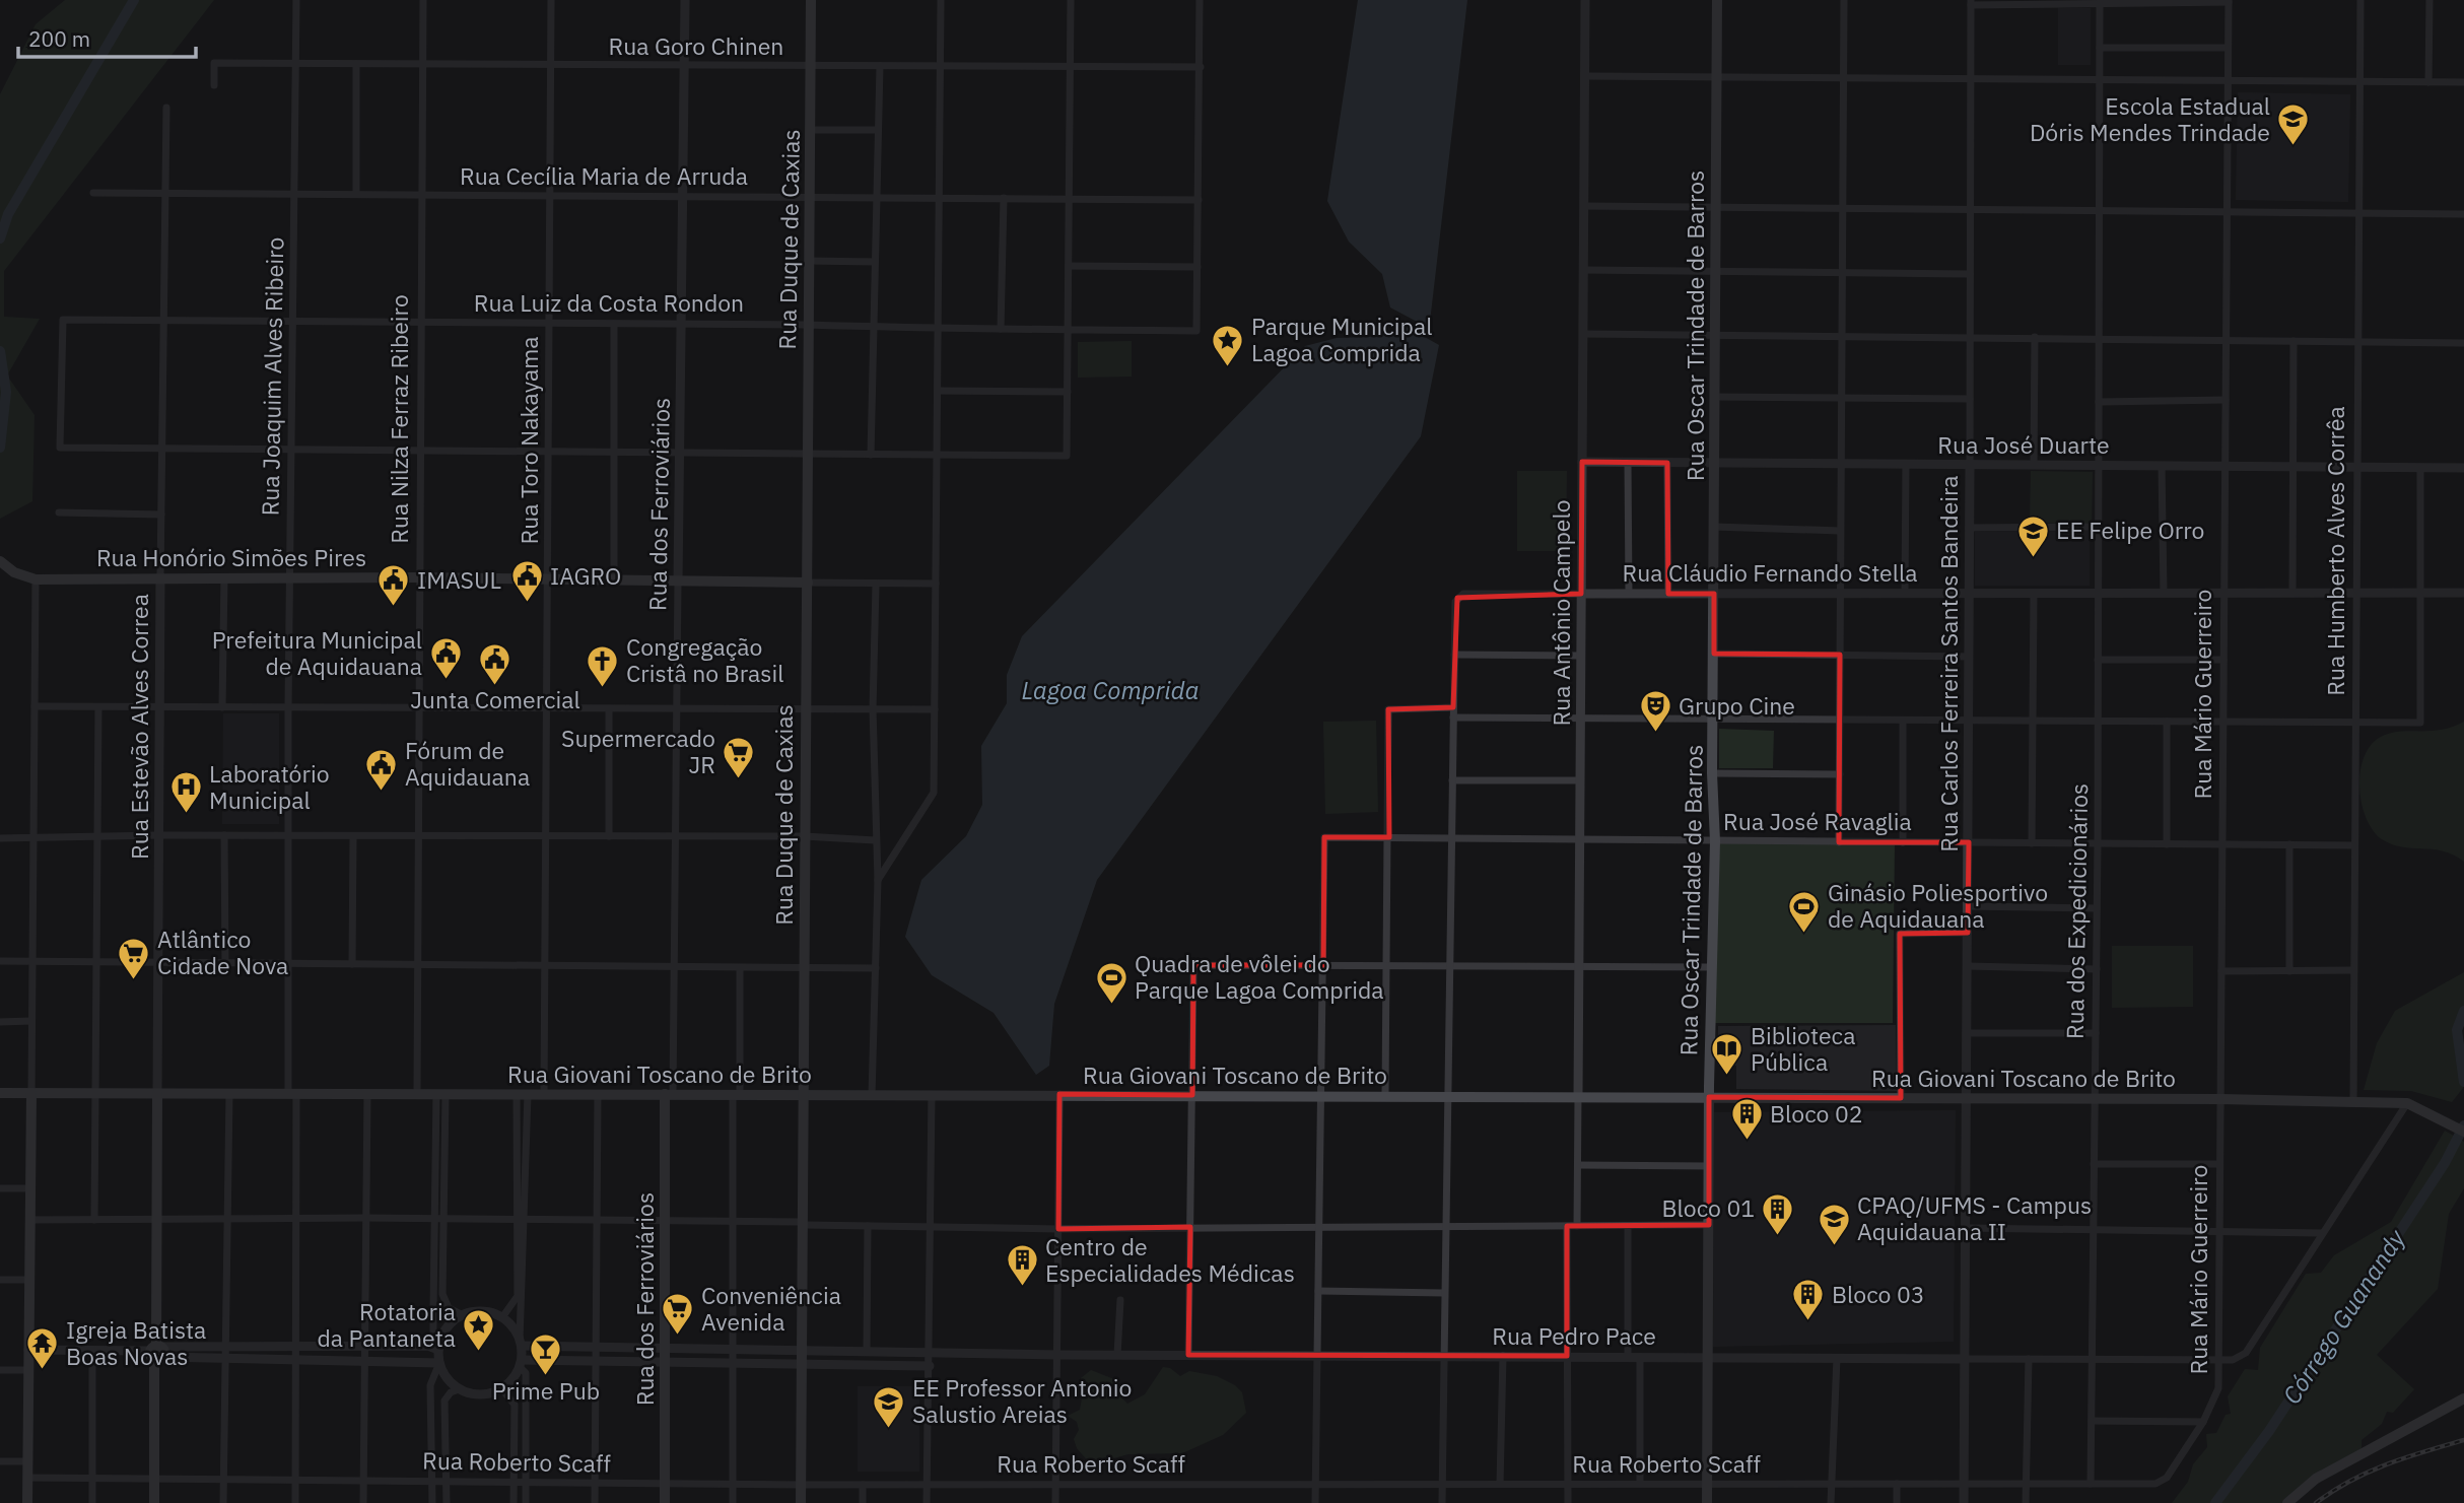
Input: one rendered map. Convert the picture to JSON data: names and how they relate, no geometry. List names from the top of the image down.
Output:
{
  "streets": {
    "main road": [
      "Rua Duque de Caxias",
      "Rua Oscar Trindade de Barros",
      "Rua dos Ferroviários",
      "Rua Honório Simões Pires",
      "Rua Estevão Alves Correa",
      "Rua Giovani Toscano de Brito"
    ],
    "street": [
      "Rua Goro Chinen",
      "Rua Cecília Maria de Arruda",
      "Rua Luiz da Costa Rondon",
      "Rua Joaquim Alves Ribeiro",
      "Rua Nilza Ferraz Ribeiro",
      "Rua Toro Nakayama",
      "Rua José Duarte",
      "Rua Humberto Alves Corrêa",
      "Rua Cláudio Fernando Stella",
      "Rua Antônio Campelo",
      "Rua Carlos Ferreira Santos Bandeira",
      "Rua Mário Guerreiro",
      "Rua José Ravaglia",
      "Rua dos Expedicionários",
      "Rua Pedro Pace",
      "Rua Roberto Scaff"
    ]
  },
  "crossings": [
    ["Rua Goro Chinen", "Rua Duque de Caxias"],
    ["Rua Goro Chinen", "Rua Joaquim Alves Ribeiro"],
    ["Rua Goro Chinen", "Rua Nilza Ferraz Ribeiro"],
    ["Rua Goro Chinen", "Rua Toro Nakayama"],
    ["Rua Goro Chinen", "Rua dos Ferroviários"],
    ["Rua Cecília Maria de Arruda", "Rua Duque de Caxias"],
    ["Rua Cecília Maria de Arruda", "Rua Joaquim Alves Ribeiro"],
    ["Rua Cecília Maria de Arruda", "Rua Nilza Ferraz Ribeiro"],
    ["Rua Cecília Maria de Arruda", "Rua Toro Nakayama"],
    ["Rua Cecília Maria de Arruda", "Rua dos Ferroviários"],
    ["Rua Cecília Maria de Arruda", "Rua Estevão Alves Correa"],
    ["Rua Duque de Caxias", "Rua Luiz da Costa Rondon"],
    ["Rua Duque de Caxias", "Rua Honório Simões Pires"],
    ["Rua Duque de Caxias", "Rua Giovani Toscano de Brito"],
    ["Rua Duque de Caxias", "Rua Pedro Pace"],
    ["Rua Duque de Caxias", "Rua Roberto Scaff"],
    ["Rua Luiz da Costa Rondon", "Rua Joaquim Alves Ribeiro"],
    ["Rua Luiz da Costa Rondon", "Rua Nilza Ferraz Ribeiro"],
    ["Rua Luiz da Costa Rondon", "Rua Toro Nakayama"],
    ["Rua Luiz da Costa Rondon", "Rua dos Ferroviários"],
    ["Rua Luiz da Costa Rondon", "Rua Estevão Alves Correa"],
    ["Rua Oscar Trindade de Barros", "Rua José Duarte"],
    ["Rua Oscar Trindade de Barros", "Rua Cláudio Fernando Stella"],
    ["Rua Oscar Trindade de Barros", "Rua José Ravaglia"],
    ["Rua Oscar Trindade de Barros", "Rua Giovani Toscano de Brito"],
    ["Rua Oscar Trindade de Barros", "Rua Pedro Pace"],
    ["Rua Oscar Trindade de Barros", "Rua Roberto Scaff"],
    ["Rua Joaquim Alves Ribeiro", "Rua Honório Simões Pires"],
    ["Rua Joaquim Alves Ribeiro", "Rua Giovani Toscano de Brito"],
    ["Rua Joaquim Alves Ribeiro", "Rua Roberto Scaff"],
    ["Rua Nilza Ferraz Ribeiro", "Rua Honório Simões Pires"],
    ["Rua Nilza Ferraz Ribeiro", "Rua Giovani Toscano de Brito"],
    ["Rua Toro Nakayama", "Rua Honório Simões Pires"],
    ["Rua Toro Nakayama", "Rua Giovani Toscano de Brito"],
    ["Rua José Duarte", "Rua Humberto Alves Corrêa"],
    ["Rua José Duarte", "Rua Antônio Campelo"],
    ["Rua José Duarte", "Rua Carlos Ferreira Santos Bandeira"],
    ["Rua José Duarte", "Rua Mário Guerreiro"],
    ["Rua José Duarte", "Rua dos Expedicionários"],
    ["Rua dos Ferroviários", "Rua Honório Simões Pires"],
    ["Rua dos Ferroviários", "Rua Giovani Toscano de Brito"],
    ["Rua dos Ferroviários", "Rua Pedro Pace"],
    ["Rua dos Ferroviários", "Rua Roberto Scaff"],
    ["Rua Humberto Alves Corrêa", "Rua Cláudio Fernando Stella"],
    ["Rua Humberto Alves Corrêa", "Rua José Ravaglia"],
    ["Rua Humberto Alves Corrêa", "Rua Giovani Toscano de Brito"],
    ["Rua Honório Simões Pires", "Rua Estevão Alves Correa"],
    ["Rua Cláudio Fernando Stella", "Rua Antônio Campelo"],
    ["Rua Cláudio Fernando Stella", "Rua Carlos Ferreira Santos Bandeira"],
    ["Rua Cláudio Fernando Stella", "Rua Mário Guerreiro"],
    ["Rua Cláudio Fernando Stella", "Rua dos Expedicionários"],
    ["Rua Antônio Campelo", "Rua José Ravaglia"],
    ["Rua Antônio Campelo", "Rua Giovani Toscano de Brito"],
    ["Rua Carlos Ferreira Santos Bandeira", "Rua José Ravaglia"],
    ["Rua Carlos Ferreira Santos Bandeira", "Rua Giovani Toscano de Brito"],
    ["Rua Carlos Ferreira Santos Bandeira", "Rua Pedro Pace"],
    ["Rua Carlos Ferreira Santos Bandeira", "Rua Roberto Scaff"],
    ["Rua Mário Guerreiro", "Rua José Ravaglia"],
    ["Rua Mário Guerreiro", "Rua Giovani Toscano de Brito"],
    ["Rua Mário Guerreiro", "Rua Pedro Pace"],
    ["Rua Mário Guerreiro", "Rua Roberto Scaff"],
    ["Rua Estevão Alves Correa", "Rua Giovani Toscano de Brito"],
    ["Rua Estevão Alves Correa", "Rua Roberto Scaff"],
    ["Rua José Ravaglia", "Rua dos Expedicionários"],
    ["Rua dos Expedicionários", "Rua Giovani Toscano de Brito"],
    ["Rua dos Expedicionários", "Rua Pedro Pace"],
    ["Rua dos Expedicionários", "Rua Roberto Scaff"],
    ["Rua Giovani Toscano de Brito", "Rua Pedro Pace"]
  ],
  "water": ["Lagoa Comprida", "Córrego Guanandy"],
  "places": {
    "school or university": [
      "Escola Estadual Dóris Mendes Trindade",
      "EE Felipe Orro",
      "CPAQ/UFMS - Campus Aquidauana II",
      "EE Professor Antonio Salustio Areias"
    ],
    "place": ["Parque Municipal Lagoa Comprida", "Rotatoria da Pantaneta"],
    "public building": [
      "IAGRO",
      "IMASUL",
      "Prefeitura Municipal de Aquidauana",
      "Junta Comercial",
      "Fórum de Aquidauana"
    ],
    "church": ["Congregação Cristâ no Brasil"],
    "theatre": ["Grupo Cine"],
    "supermarket": ["Supermercado JR", "Atlântico Cidade Nova", "Conveniência Avenida"],
    "hospital": ["Laboratório Municipal"],
    "sports": ["Ginásio Poliesportivo de Aquidauana", "Quadra de vôlei do Parque Lagoa Comprida"],
    "library": ["Biblioteca Pública"],
    "building": [
      "Bloco 02",
      "Bloco 01",
      "Centro de Especialidades Médicas",
      "Bloco 03"
    ],
    "temple": ["Igreja Batista Boas Novas"],
    "bar": ["Prime Pub"]
  },
  "scale_bar": "200 m"
}
